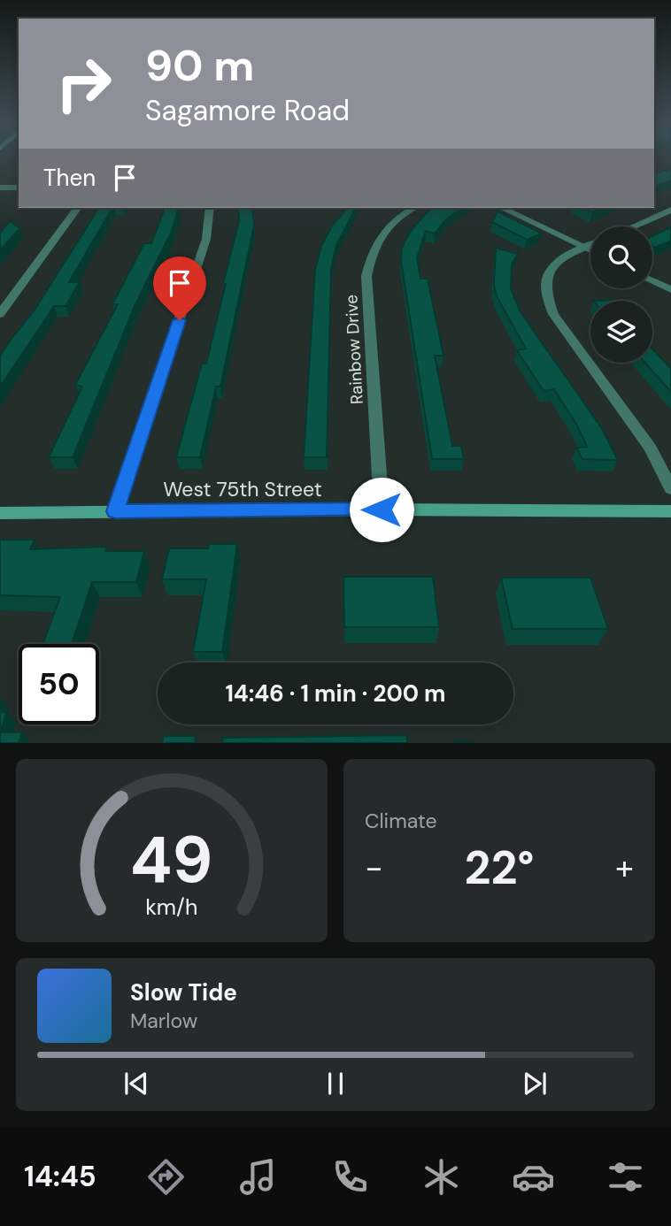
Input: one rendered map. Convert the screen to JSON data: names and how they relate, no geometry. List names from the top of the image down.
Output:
{
  "streets": {
    "main road": ["West 75th Street"],
    "street": ["Rainbow Drive"]
  },
  "crossings": [
    ["Rainbow Drive", "West 75th Street"]
  ],
  "page": {
    "turn": ["90 m", "Sagamore Road"],
    "then": "Then",
    "limit": "50",
    "trip": "14:46 · 1 min · 200 m",
    "tile": "Climate",
    "heat": ["−", "22°", "+"],
    "song": ["Slow Tide", "Marlow"],
    "tabs": "14:45",
    "gauge": ["49", "km/h"]
  }
}
